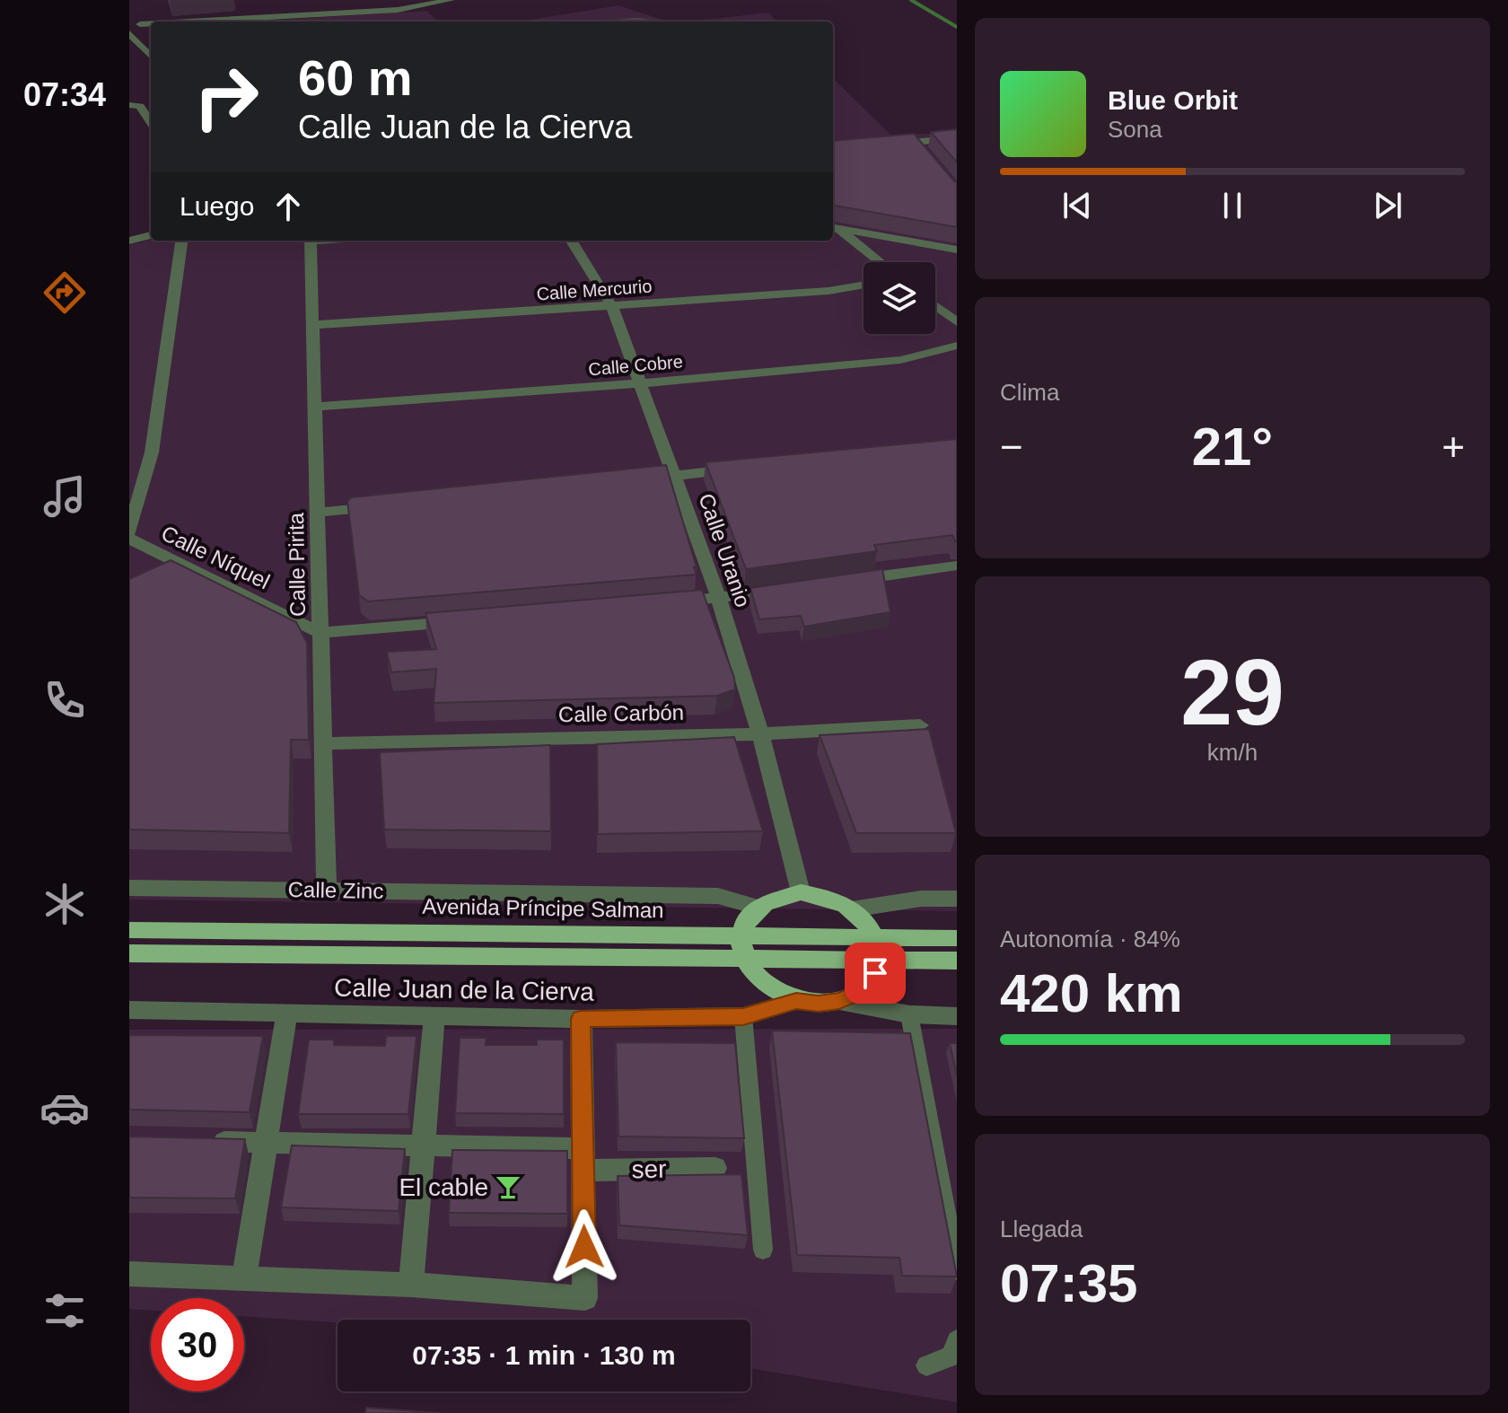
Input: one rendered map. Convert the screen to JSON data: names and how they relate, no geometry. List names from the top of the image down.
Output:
{
  "streets": {
    "main road": ["Avenida Príncipe Salman"],
    "street": [
      "Calle Mercurio",
      "Calle Cobre",
      "Calle Uranio",
      "Calle Níquel",
      "Calle Pirita",
      "Calle Carbón",
      "Calle Zinc",
      "Calle Juan de la Cierva",
      "ser"
    ]
  },
  "crossings": [
    ["Calle Mercurio", "Calle Uranio"],
    ["Calle Mercurio", "Calle Pirita"],
    ["Calle Cobre", "Calle Uranio"],
    ["Calle Cobre", "Calle Pirita"],
    ["Calle Uranio", "Calle Carbón"],
    ["Calle Níquel", "Calle Pirita"],
    ["Calle Pirita", "Calle Carbón"],
    ["Calle Pirita", "Calle Zinc"]
  ],
  "places": {
    "bar": ["El cable"]
  },
  "page": {
    "tabs": "07:34",
    "turn": ["60 m", "Calle Juan de la Cierva"],
    "song": ["Blue Orbit", "Sona"],
    "then": "Luego",
    "tile": [
      "Clima",
      ["29", "km/h"],
      ["Autonomía · 84%", "420 km"],
      ["Llegada", "07:35"]
    ],
    "heat": ["−", "21°", "+"],
    "limit": "30",
    "trip": "07:35 · 1 min · 130 m"
  }
}
